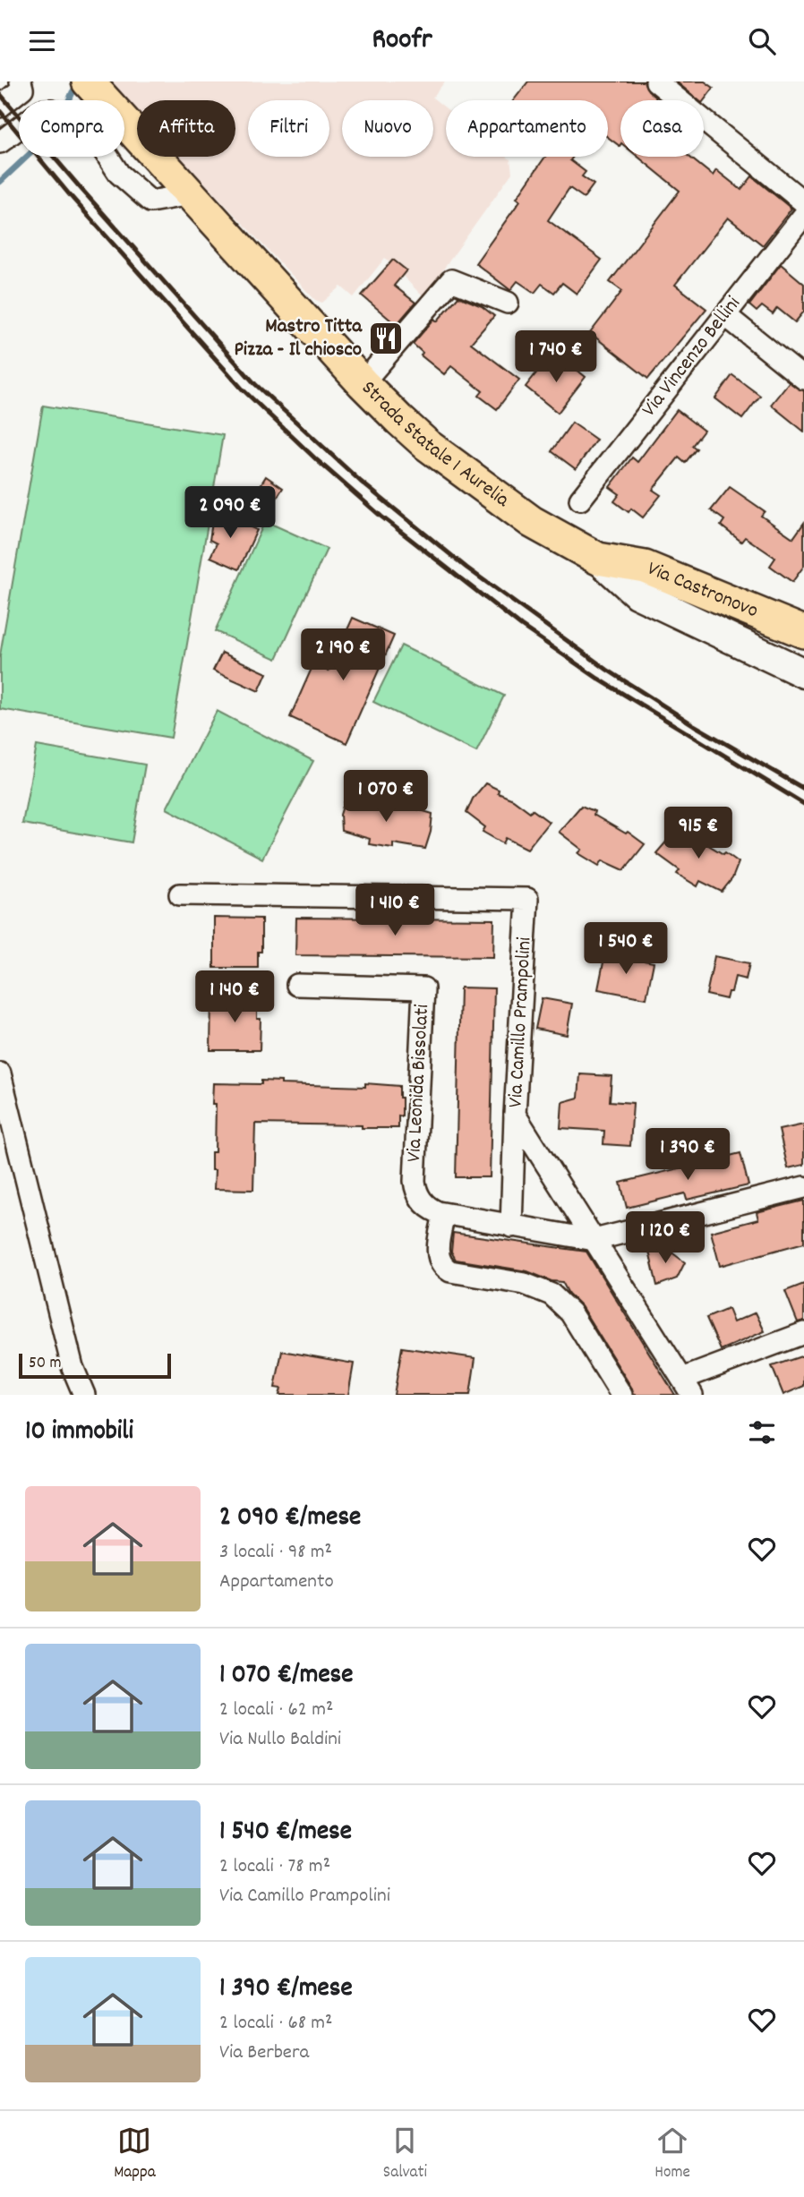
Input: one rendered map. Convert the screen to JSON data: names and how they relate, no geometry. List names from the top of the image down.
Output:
{
  "streets": {
    "main road": ["Strada Statale 1 Aurelia", "Via Castronovo"],
    "street": ["Via Vincenzo Bellini", "Via Camillo Prampolini", "Via Leonida Bissolati"]
  },
  "crossings": [
    ["Strada Statale 1 Aurelia", "Via Castronovo"]
  ],
  "places": {
    "restaurant": ["Mastro Titta Pizza - Il chiosco"]
  },
  "scale_bar": "50 m",
  "page": {
    "header": "Roofr",
    "chip": [
      "Compra",
      "Affitta",
      "Filtri",
      "Nuovo",
      "Appartamento",
      "Casa"
    ],
    "price": [
      "1 740 €",
      "2 090 €",
      "2 190 €",
      "1 070 €",
      "915 €",
      "1 410 €",
      "1 540 €",
      "1 140 €",
      "1 390 €",
      "1 120 €"
    ],
    "scale": "50 m",
    "heading": "10 immobili",
    "list": [
      {
        "name": "2 090 €/mese",
        "note": "3 locali · 98 m² · Appartamento"
      },
      {
        "name": "1 070 €/mese",
        "note": "2 locali · 62 m² · Via Nullo Baldini"
      },
      {
        "name": "1 540 €/mese",
        "note": "2 locali · 78 m² · Via Camillo Prampolini"
      },
      {
        "name": "1 390 €/mese",
        "note": "2 locali · 68 m² · Via Berbera"
      }
    ],
    "tabs": ["Mappa", "Salvati", "Home"]
  }
}
